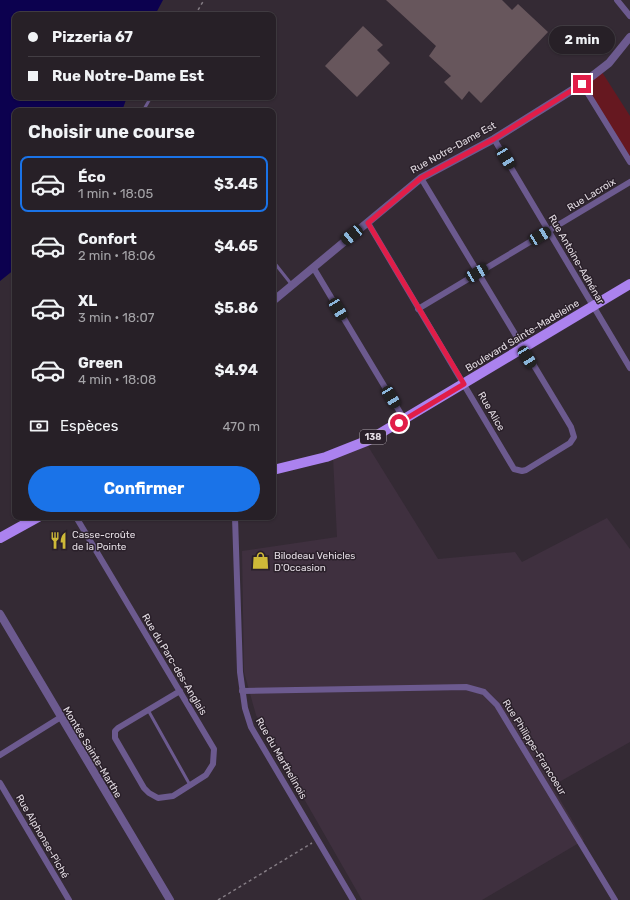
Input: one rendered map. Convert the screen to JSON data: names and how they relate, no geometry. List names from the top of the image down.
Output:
{
  "streets": {
    "main road": ["Boulevard Sainte-Madeleine", "138"],
    "street": [
      "Rue Notre-Dame Est",
      "Rue Lacroix",
      "Rue Antoine-Adhénar",
      "Rue Alice",
      "Rue du Parc-des-Anglais",
      "Rue Philippe-Francoeur",
      "Montée Sainte-Marthe",
      "Rue du Marthelinois",
      "Rue Alphonse-Piché"
    ]
  },
  "crossings": [
    ["Rue Notre-Dame Est", "Rue Antoine-Adhénar"],
    ["Rue Notre-Dame Est", "Rue Alice"],
    ["Rue Lacroix", "Rue Antoine-Adhénar"],
    ["Rue Lacroix", "Rue Alice"],
    ["Rue Antoine-Adhénar", "Boulevard Sainte-Madeleine"],
    ["Boulevard Sainte-Madeleine", "Rue Alice"],
    ["Rue Philippe-Francoeur", "Rue du Marthelinois"]
  ],
  "places": {
    "restaurant": ["Casse-croûte de la Pointe"],
    "shop": ["Bilodeau Vehicles D'Occasion"]
  },
  "page": {
    "banner": ["Pizzeria 67", "Rue Notre-Dame Est"],
    "bubble": "2 min",
    "heading": "Choisir une course",
    "list": [
      {
        "name": "Éco",
        "note": "1 min · 18:05",
        "value": "$3.45"
      },
      {
        "name": "Confort",
        "note": "2 min · 18:06",
        "value": "$4.65"
      },
      {
        "name": "XL",
        "note": "3 min · 18:07",
        "value": "$5.86"
      },
      {
        "name": "Green",
        "note": "4 min · 18:08",
        "value": "$4.94"
      }
    ],
    "pay": ["Espèces", "470 m"],
    "buttons": "Confirmer"
  }
}
